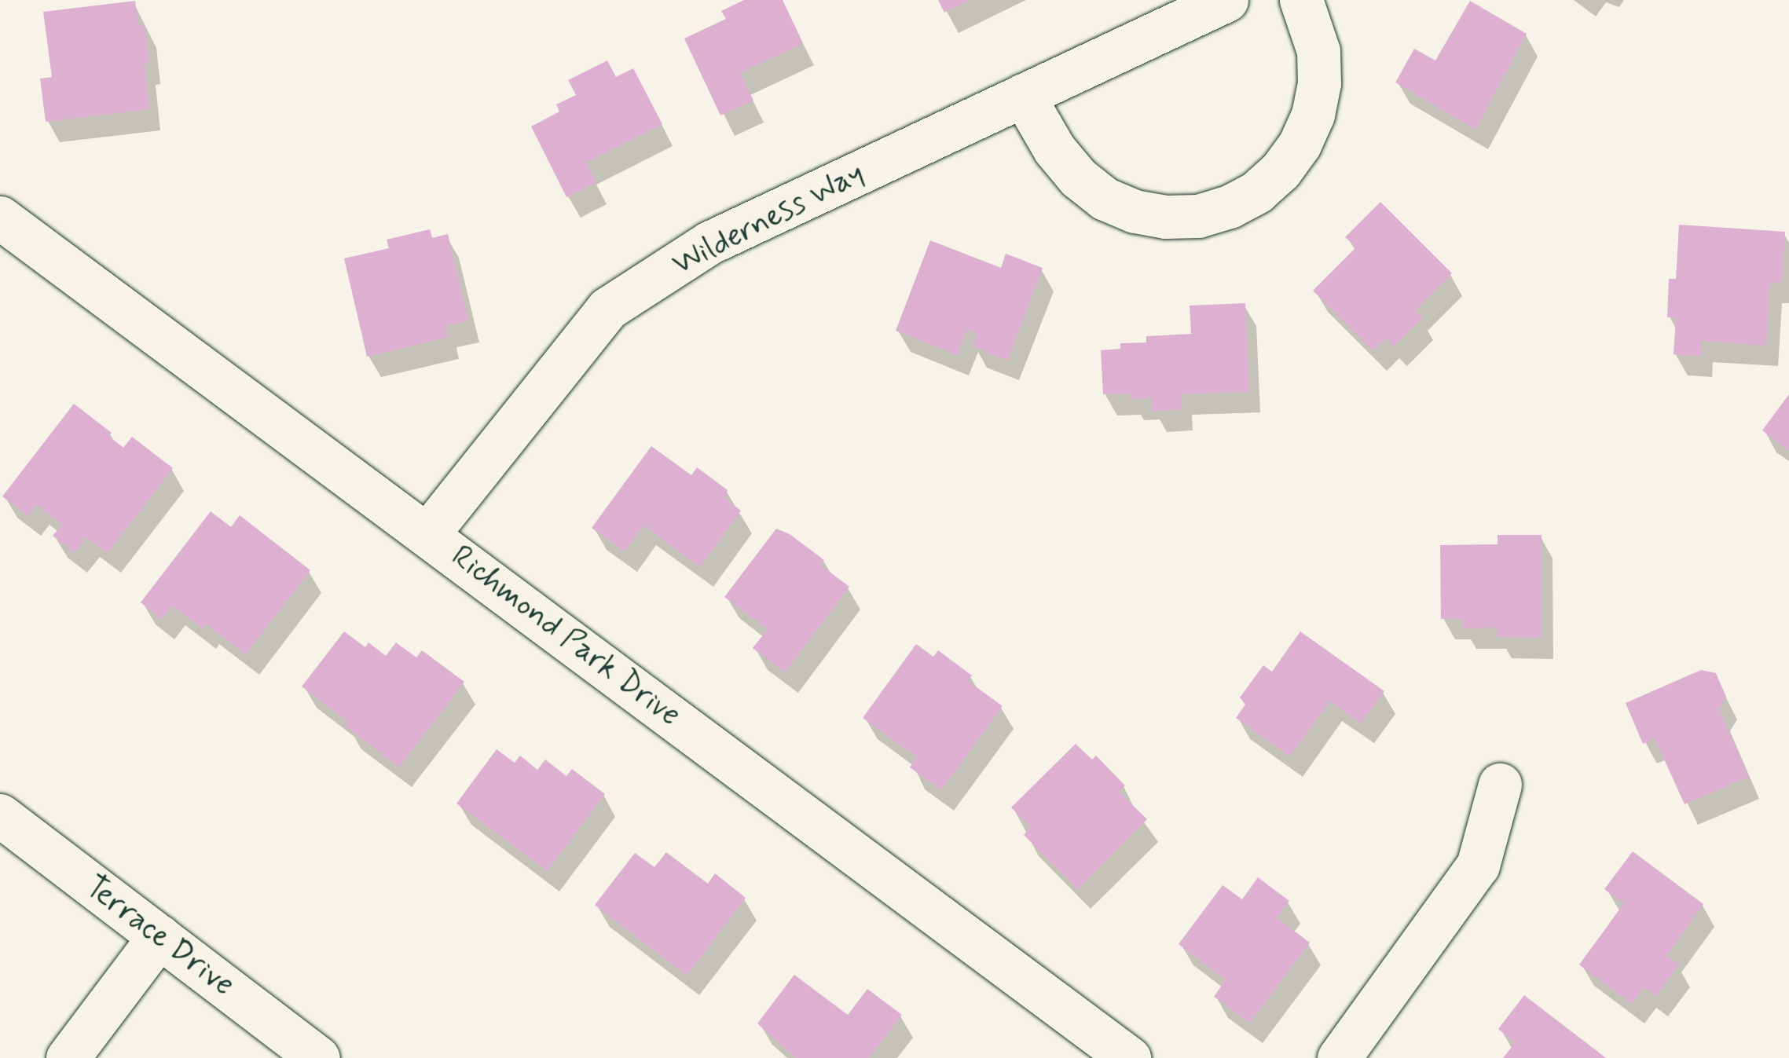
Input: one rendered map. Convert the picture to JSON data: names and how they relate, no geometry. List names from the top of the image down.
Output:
{
  "streets": {
    "street": ["Wilderness Way", "Richmond Park Drive", "Terrace Drive"]
  },
  "crossings": [
    ["Wilderness Way", "Richmond Park Drive"]
  ]
}
